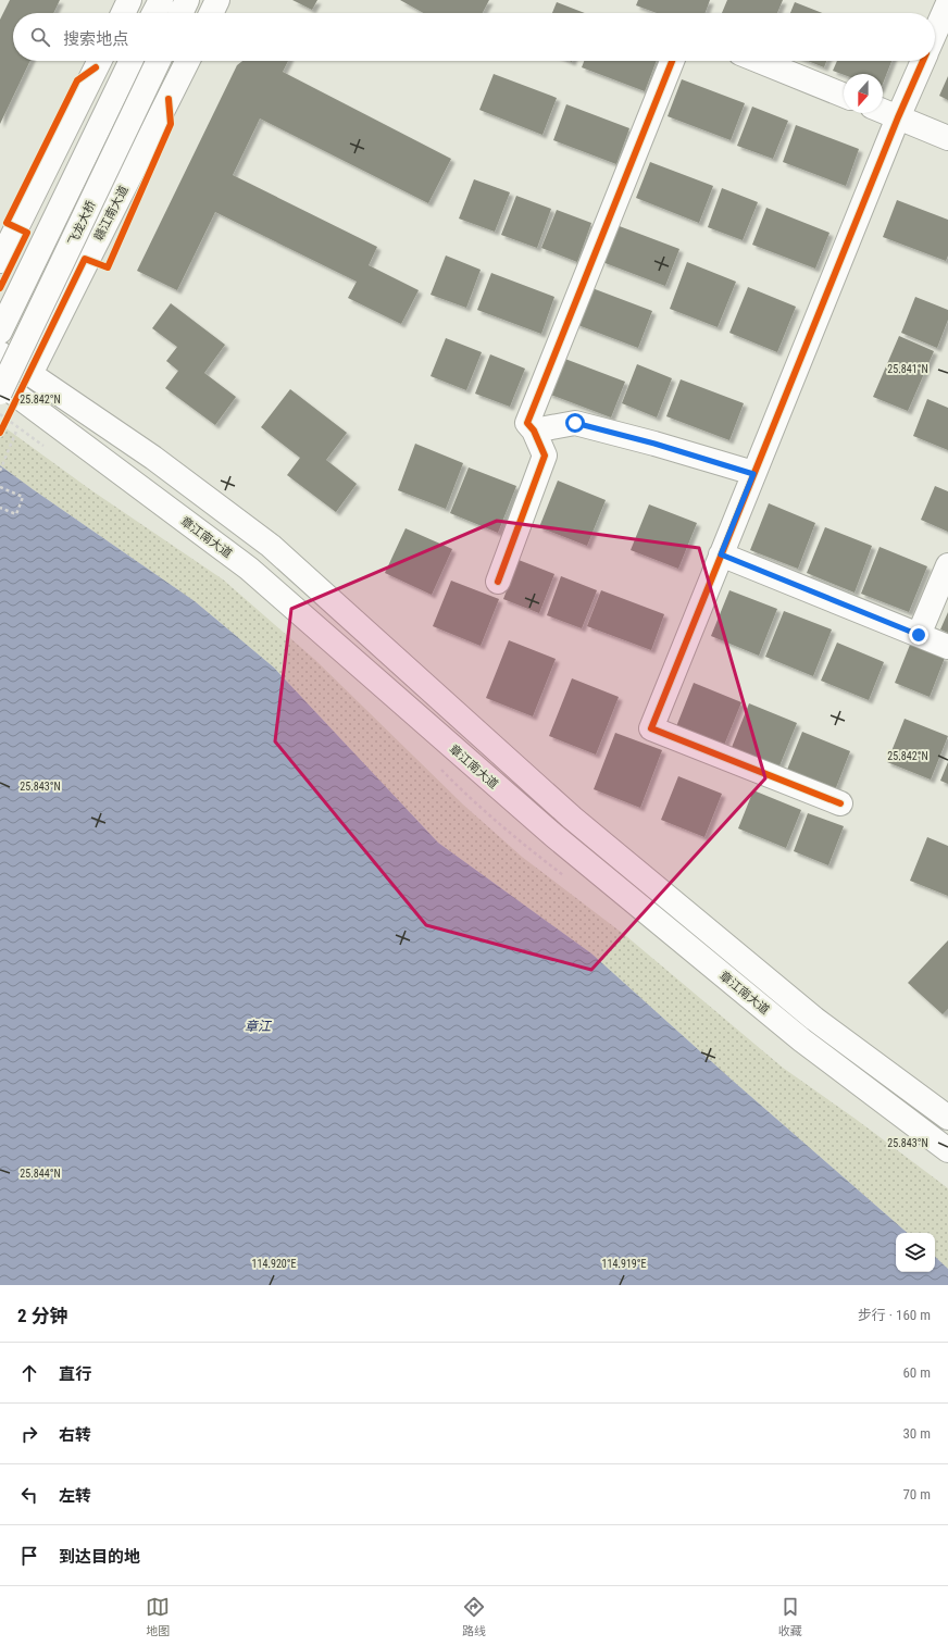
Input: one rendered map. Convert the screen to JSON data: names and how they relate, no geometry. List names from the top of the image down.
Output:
{
  "streets": {
    "main road": ["赣江南大道", "飞龙大桥", "章江南大道"]
  },
  "crossings": [
    ["赣江南大道", "章江南大道"]
  ],
  "water": ["章江"],
  "north": "bottom",
  "page": {
    "search": "搜索地点",
    "heading": ["2 分钟", "步行 · 160 m"],
    "list": [
      ["直行", "60 m"],
      ["右转", "30 m"],
      ["左转", "70 m"],
      "到达目的地"
    ],
    "nav": ["地图", "路线", "收藏"]
  },
  "coordinates": [
    "25.841°N",
    "25.842°N",
    "25.843°N",
    "25.844°N",
    "114.920°E",
    "114.919°E"
  ]
}
